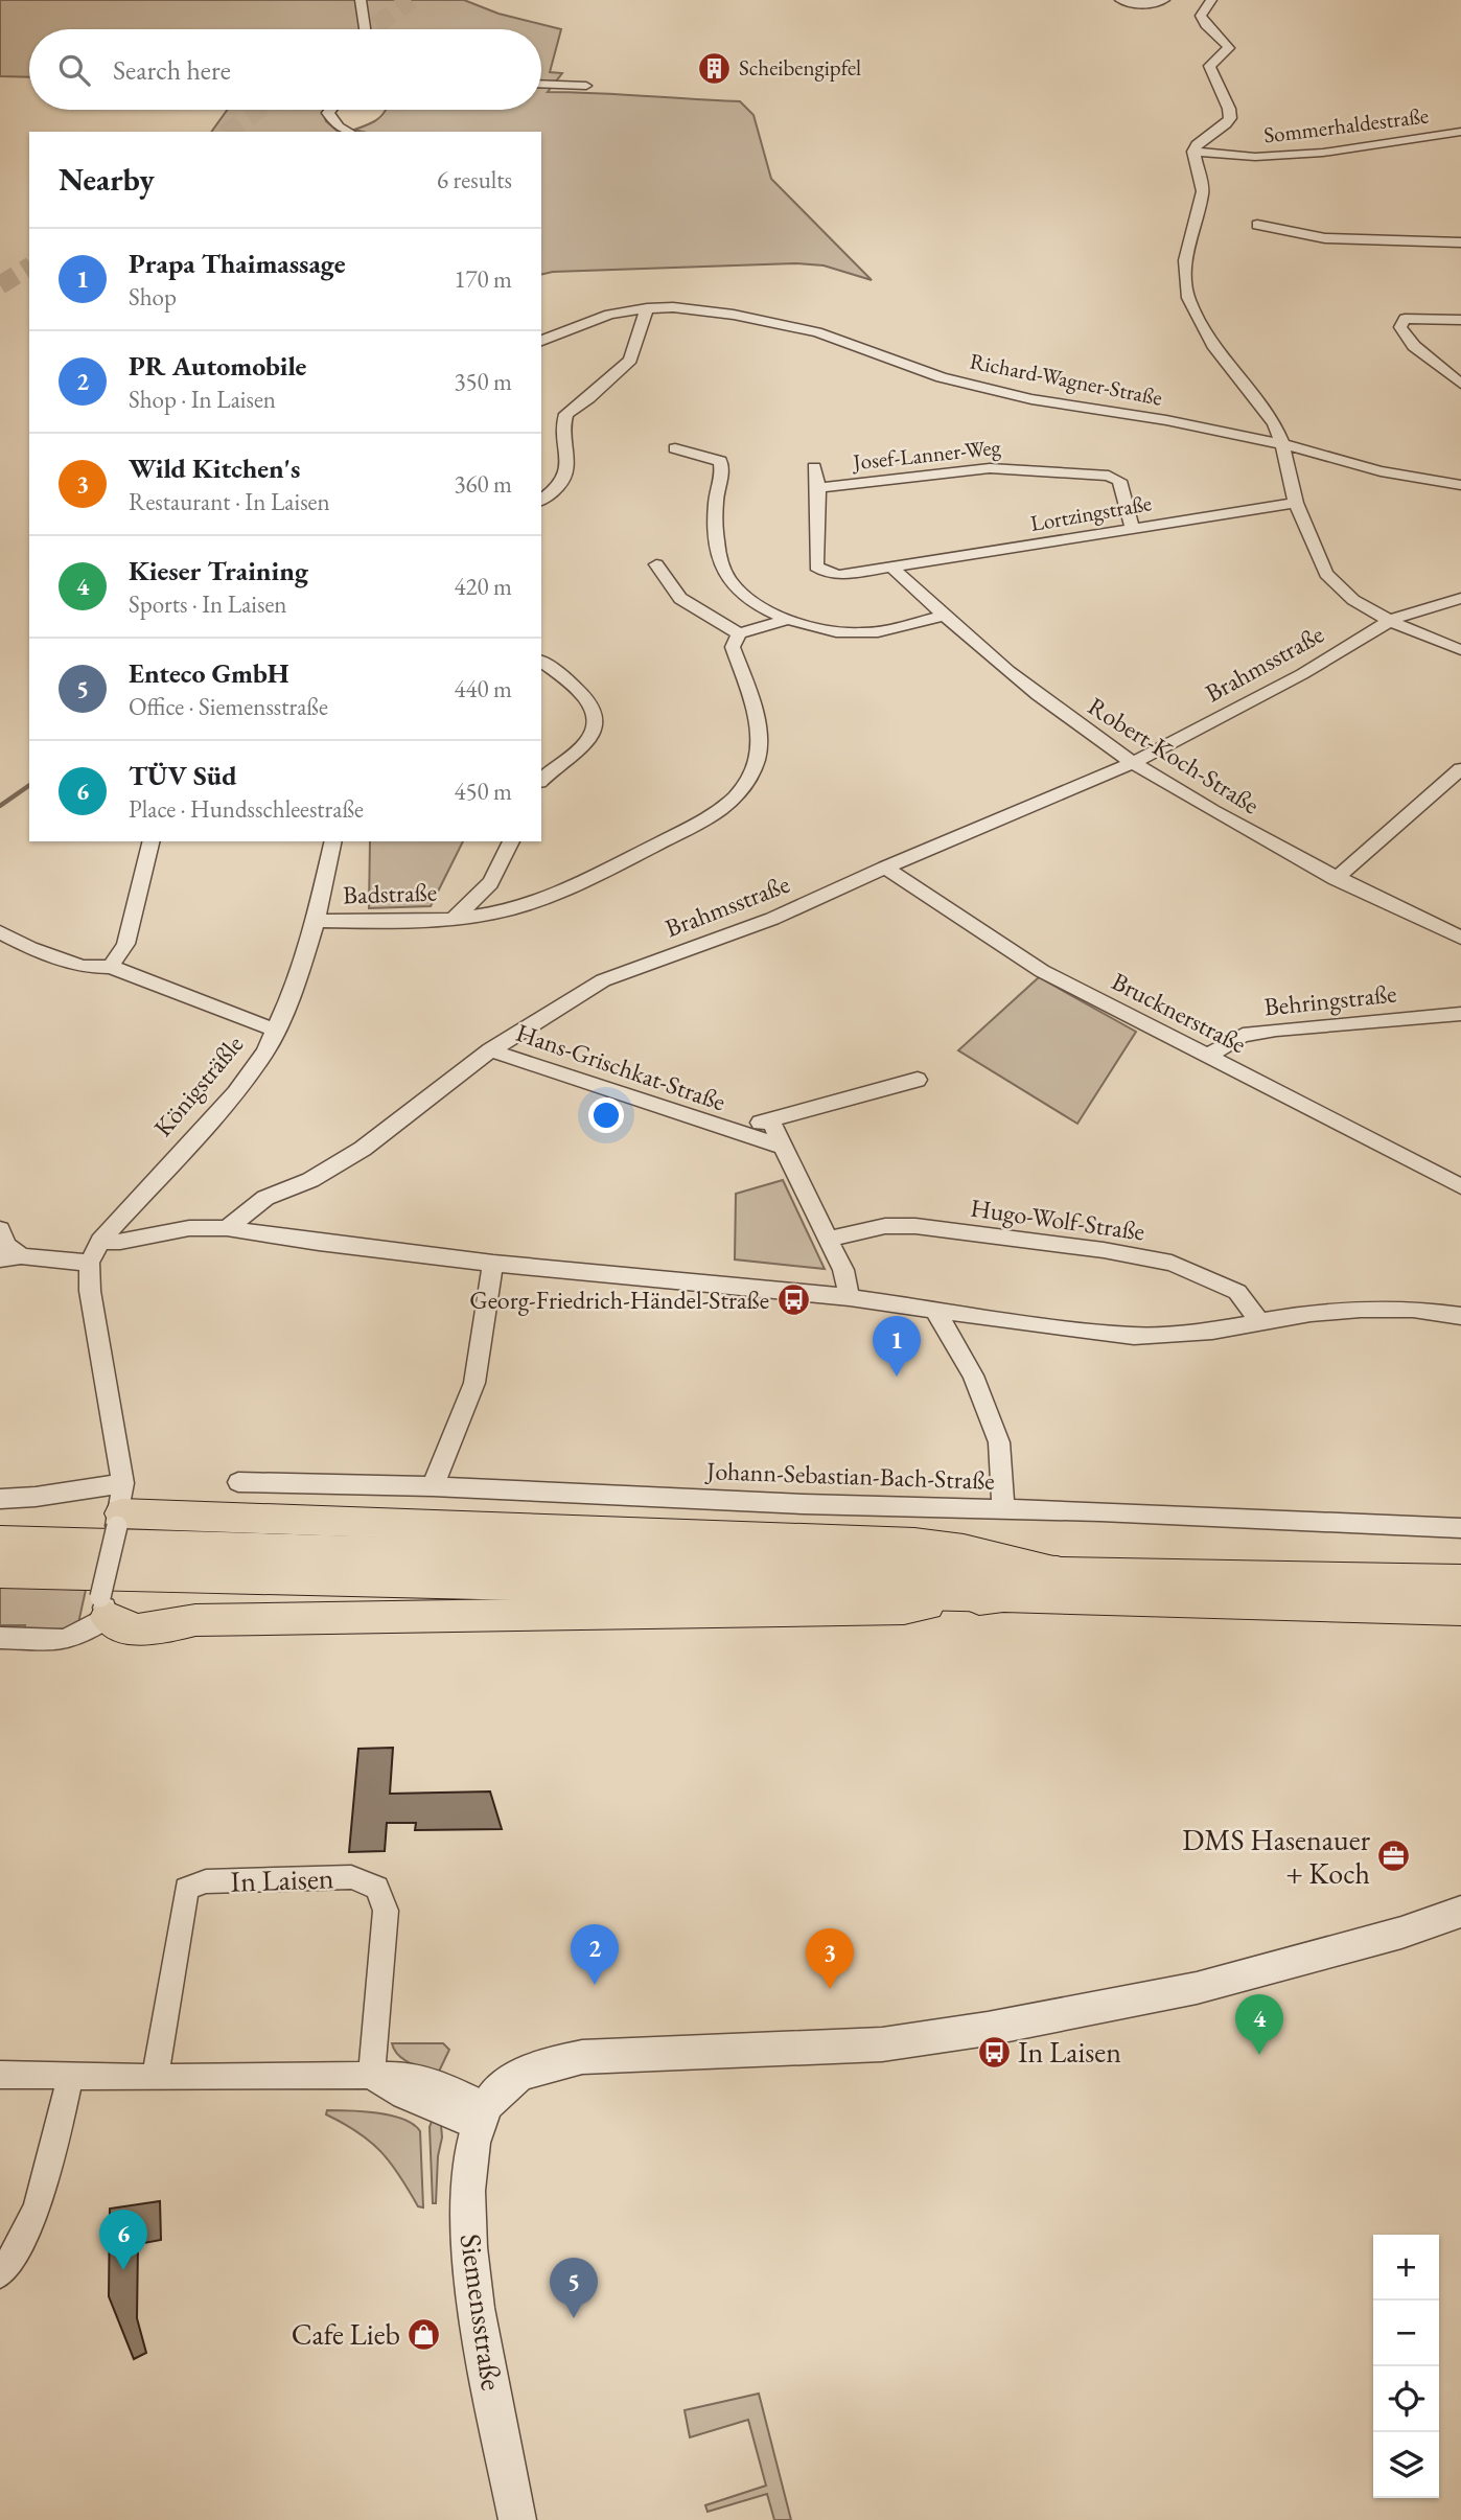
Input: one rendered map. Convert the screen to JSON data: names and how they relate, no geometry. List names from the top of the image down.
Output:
{
  "streets": {
    "street": [
      "Sommerhaldestraße",
      "Richard-Wagner-Straße",
      "Josef-Lanner-Weg",
      "Lortzingstraße",
      "Brahmsstraße",
      "Robert-Koch-Straße",
      "Badstraße",
      "Behringstraße",
      "Brucknerstraße",
      "Hans-Grischkat-Straße",
      "Königsträßle",
      "Hugo-Wolf-Straße",
      "Johann-Sebastian-Bach-Straße",
      "In Laisen",
      "Siemensstraße"
    ]
  },
  "crossings": [
    ["Josef-Lanner-Weg", "Lortzingstraße"],
    ["Lortzingstraße", "Robert-Koch-Straße"],
    ["Brahmsstraße", "Robert-Koch-Straße"],
    ["Brahmsstraße", "Brucknerstraße"],
    ["Brahmsstraße", "Hans-Grischkat-Straße"],
    ["Badstraße", "Königsträßle"],
    ["Behringstraße", "Brucknerstraße"]
  ],
  "places": {
    "building": ["Scheibengipfel"],
    "bus stop": ["Georg-Friedrich-Händel-Straße", "In Laisen"],
    "office": ["DMS Hasenauer + Koch"],
    "shop": ["Cafe Lieb"]
  },
  "page": {
    "search": "Search here",
    "heading": ["Nearby", "6 results"],
    "list": [
      {
        "mark": "1",
        "name": "Prapa Thaimassage",
        "note": "Shop",
        "value": "170 m"
      },
      {
        "mark": "2",
        "name": "PR Automobile",
        "note": "Shop · In Laisen",
        "value": "350 m"
      },
      {
        "mark": "3",
        "name": "Wild Kitchen's",
        "note": "Restaurant · In Laisen",
        "value": "360 m"
      },
      {
        "mark": "4",
        "name": "Kieser Training",
        "note": "Sports · In Laisen",
        "value": "420 m"
      },
      {
        "mark": "5",
        "name": "Enteco GmbH",
        "note": "Office · Siemensstraße",
        "value": "440 m"
      },
      {
        "mark": "6",
        "name": "TÜV Süd",
        "note": "Place · Hundsschleestraße",
        "value": "450 m"
      }
    ],
    "pins": [
      "1",
      "2",
      "3",
      "4",
      "6",
      "5"
    ],
    "map_buttons": ["+", "−"]
  }
}
